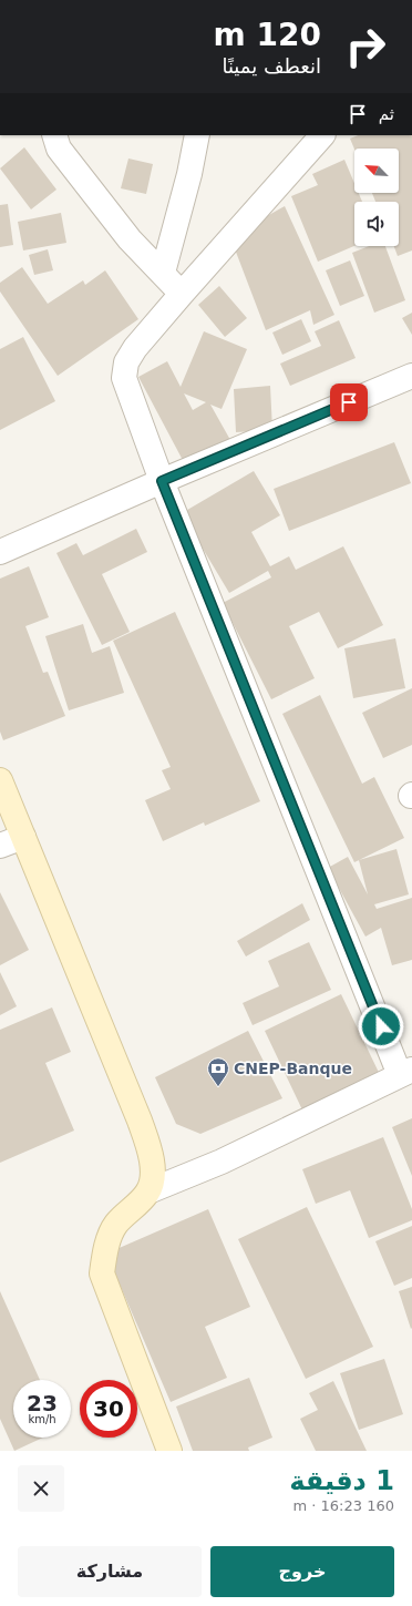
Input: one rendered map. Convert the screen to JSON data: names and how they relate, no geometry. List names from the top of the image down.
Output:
{
  "places": {
    "bank": ["CNEP-Banque"]
  },
  "north": "top left",
  "page": {
    "turn": ["120 m", "انعطف يمينًا"],
    "then": "ثم",
    "speed": "23 km/h",
    "limit": "30",
    "heading": ["1 دقيقة", "160 m · 16:23"],
    "buttons": ["خروج", "مشاركة"]
  }
}
